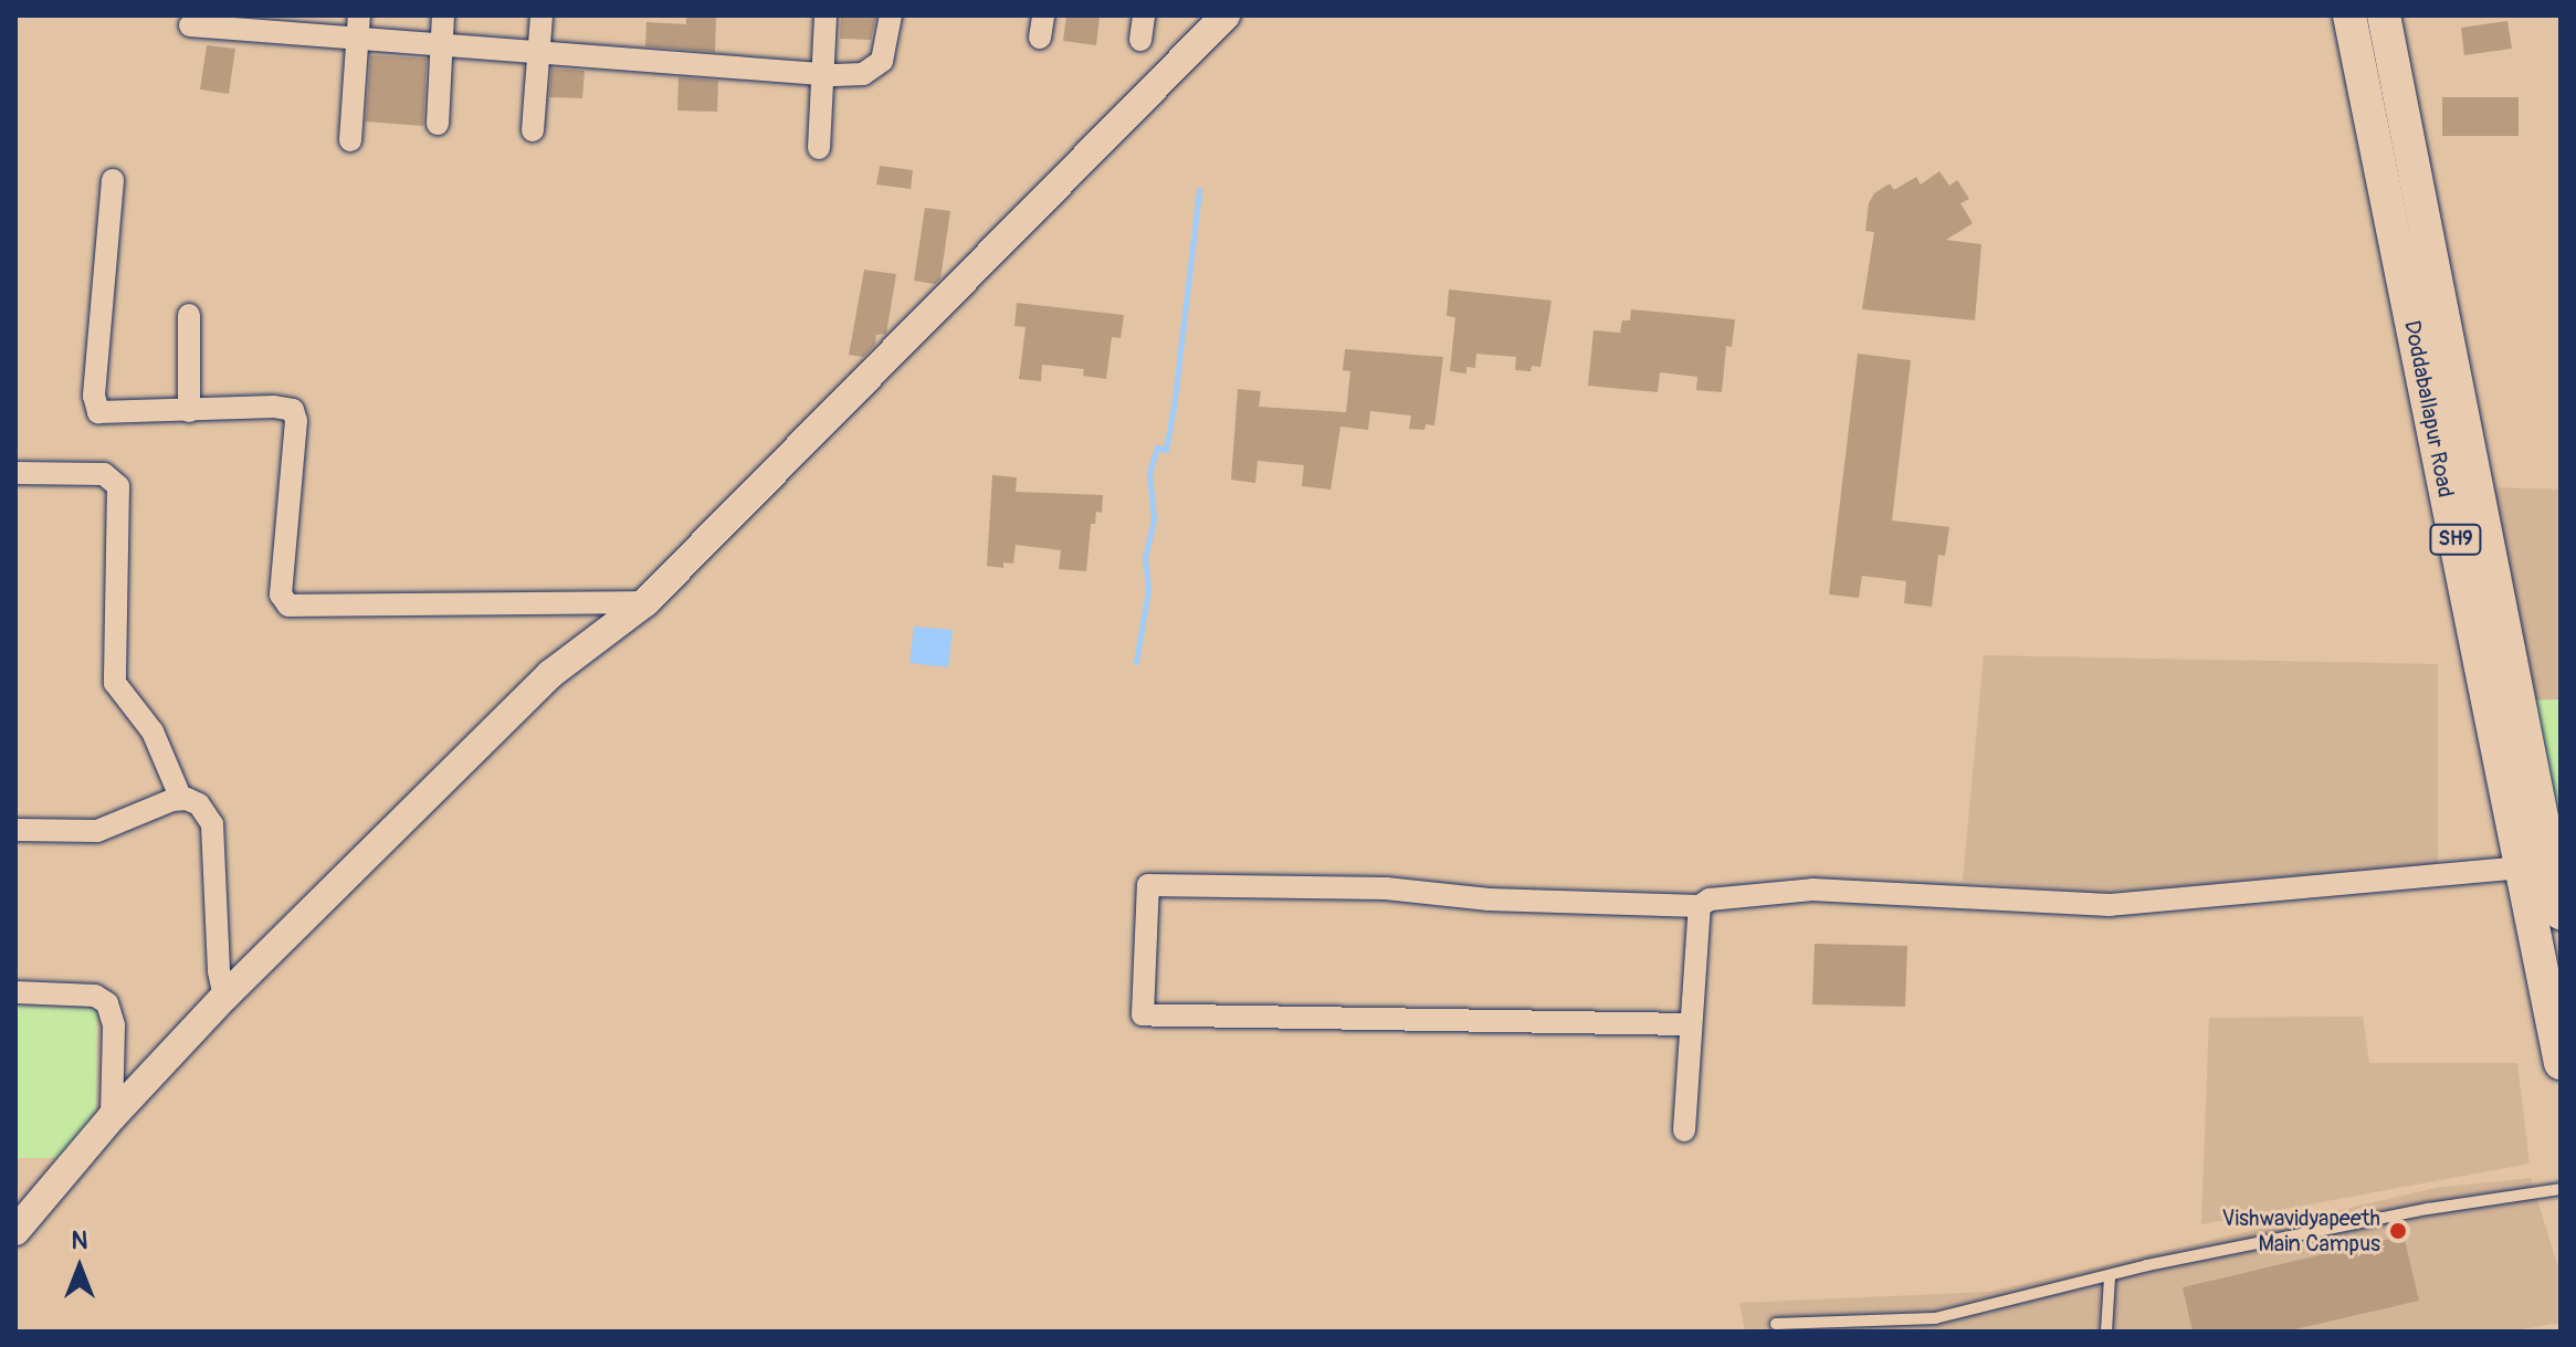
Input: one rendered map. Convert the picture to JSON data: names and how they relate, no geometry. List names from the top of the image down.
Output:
{
  "streets": {
    "main road": ["Doddaballapur Road", "SH9"]
  },
  "places": ["Vishwavidyapeeth Main Campus"],
  "north": "top"
}
